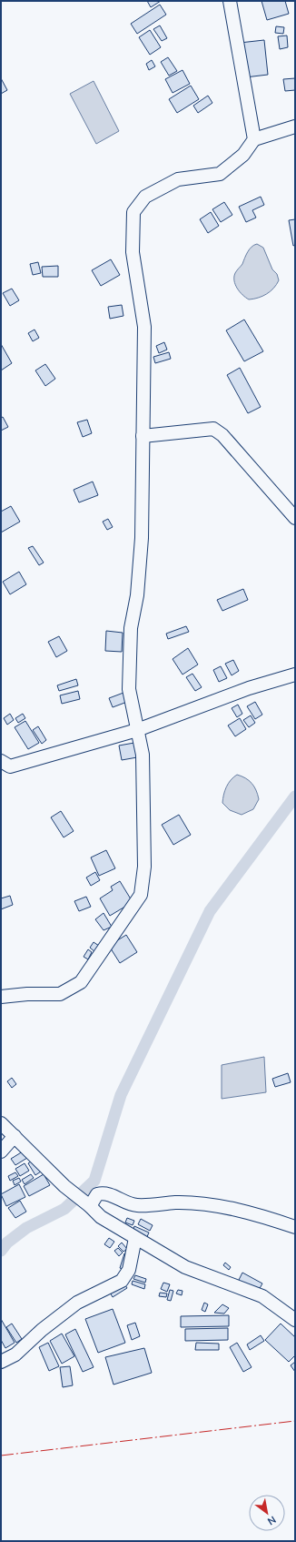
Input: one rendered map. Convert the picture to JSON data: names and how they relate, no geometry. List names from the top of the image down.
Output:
{
  "north": "bottom right"
}
